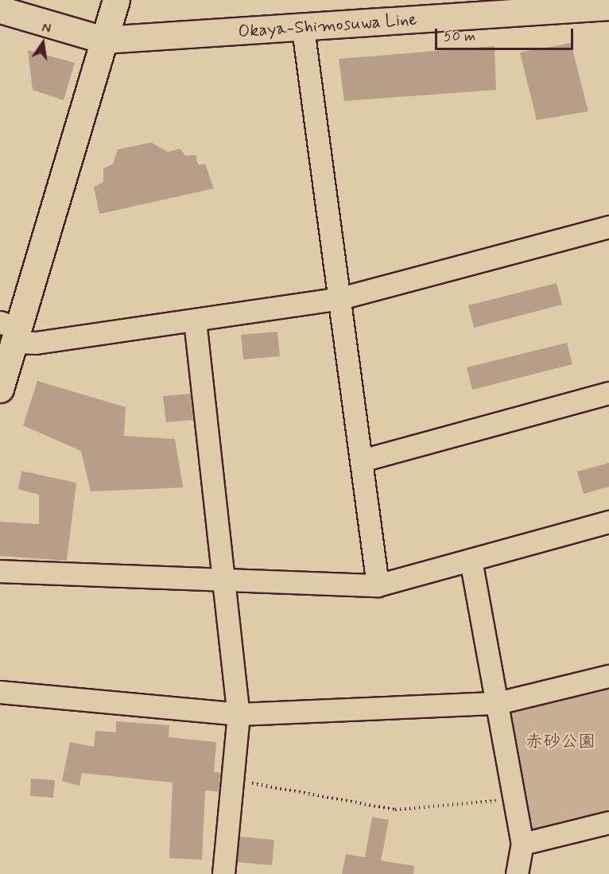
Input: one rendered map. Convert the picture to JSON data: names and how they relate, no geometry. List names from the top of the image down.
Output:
{
  "streets": {
    "main road": ["Okaya-Shimosuwa Line"]
  },
  "parks": ["赤砂公園"],
  "scale_bar": "50 m",
  "north": "top"
}
